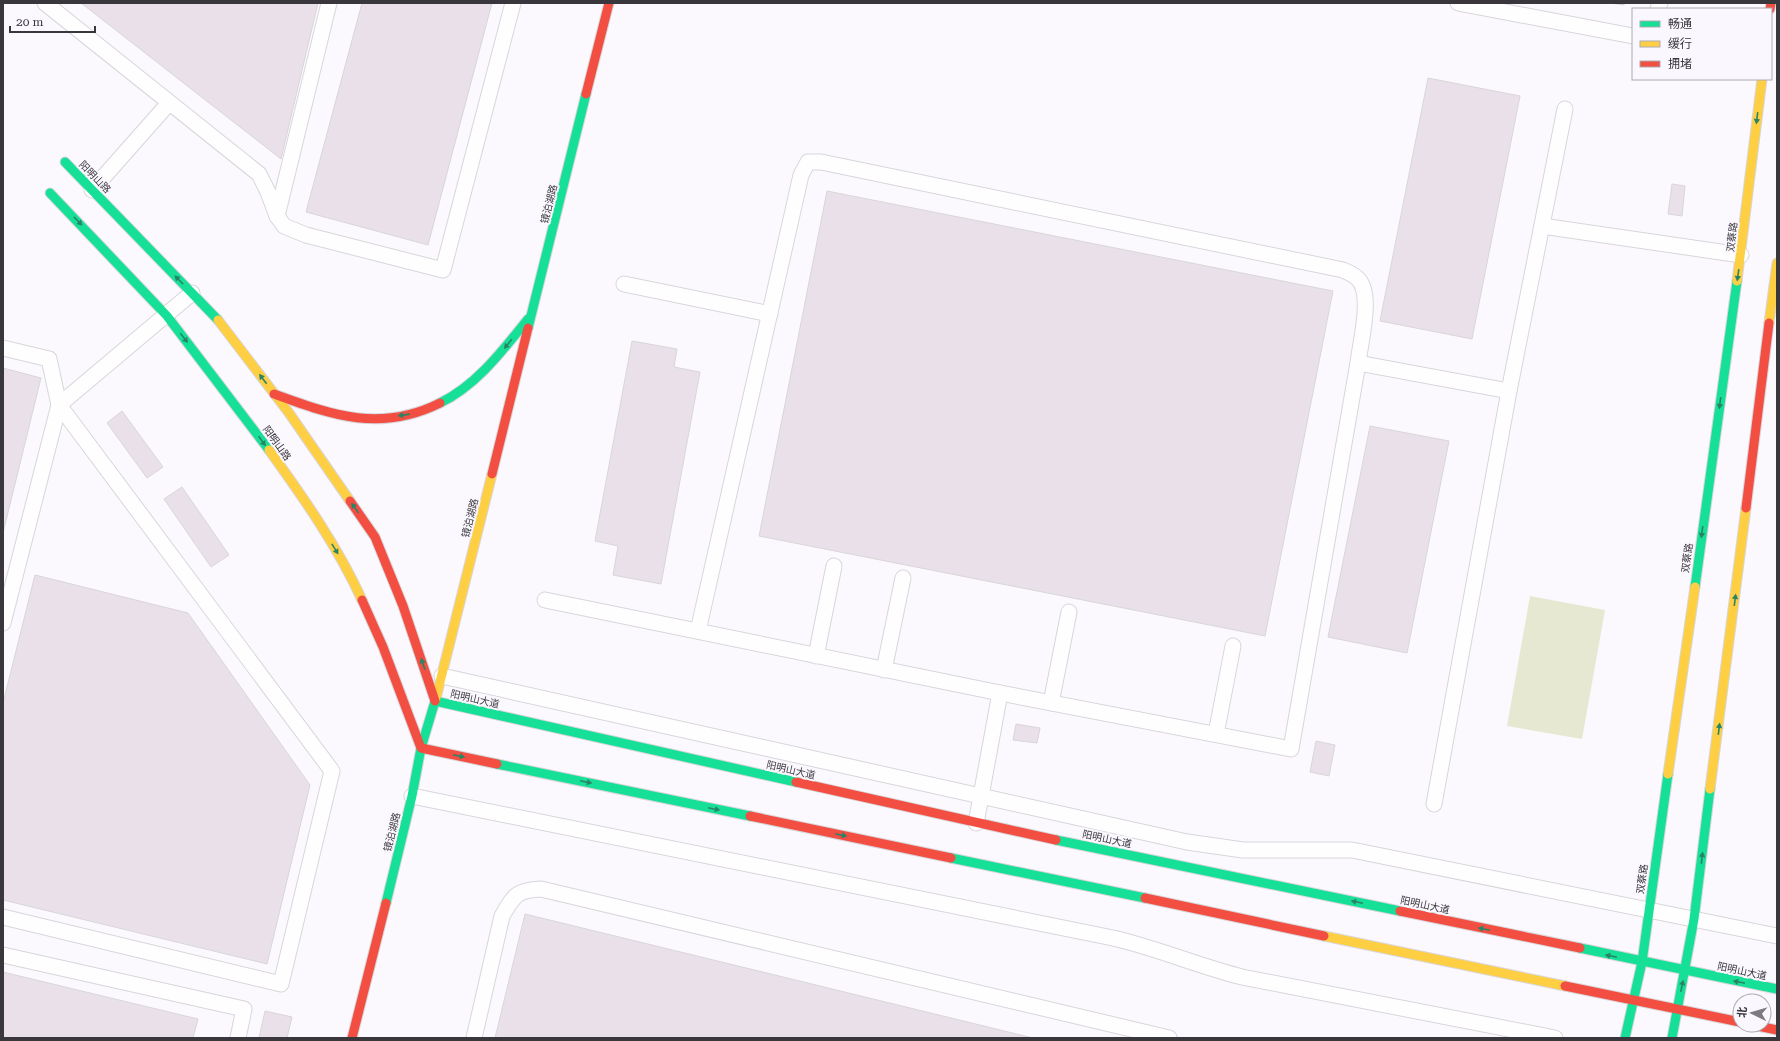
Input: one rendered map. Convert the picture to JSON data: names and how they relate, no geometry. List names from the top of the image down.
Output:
{
  "streets": {
    "main road": [
      "阳明山路",
      "镜泊湖路",
      "双蔡路",
      "阳明山大道"
    ]
  },
  "crossings": [
    ["阳明山路", "镜泊湖路"],
    ["阳明山路", "阳明山大道"],
    ["镜泊湖路", "阳明山大道"],
    ["双蔡路", "阳明山大道"]
  ],
  "legend": ["畅通", "缓行", "拥堵"],
  "scale_bar": "20 m",
  "north": "left"
}
